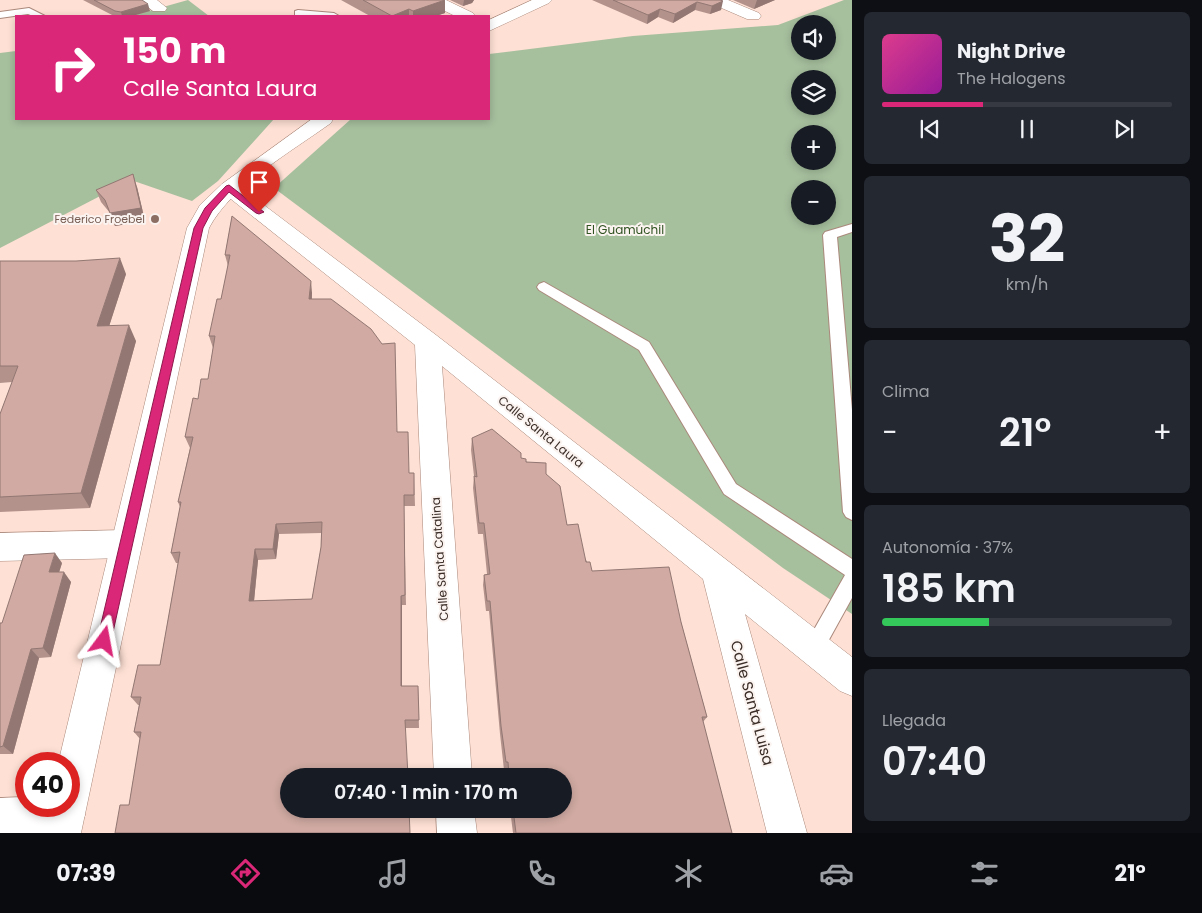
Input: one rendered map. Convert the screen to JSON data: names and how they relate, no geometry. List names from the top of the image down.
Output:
{
  "streets": {
    "street": ["Calle Santa Laura", "Calle Santa Catalina", "Calle Santa Luisa"]
  },
  "crossings": [
    ["Calle Santa Laura", "Calle Santa Catalina"],
    ["Calle Santa Laura", "Calle Santa Luisa"]
  ],
  "parks": ["El Guamúchil"],
  "places": ["Federico Froebel"],
  "page": {
    "map_buttons": ["+", "−"],
    "turn": ["150 m", "Calle Santa Laura"],
    "song": ["Night Drive", "The Halogens"],
    "tile": [
      ["32", "km/h"],
      "Clima",
      ["Autonomía · 37%", "185 km"],
      ["Llegada", "07:40"]
    ],
    "heat": ["−", "21°", "+"],
    "limit": "40",
    "trip": "07:40 · 1 min · 170 m",
    "tabs": ["07:39", "21°"]
  }
}
